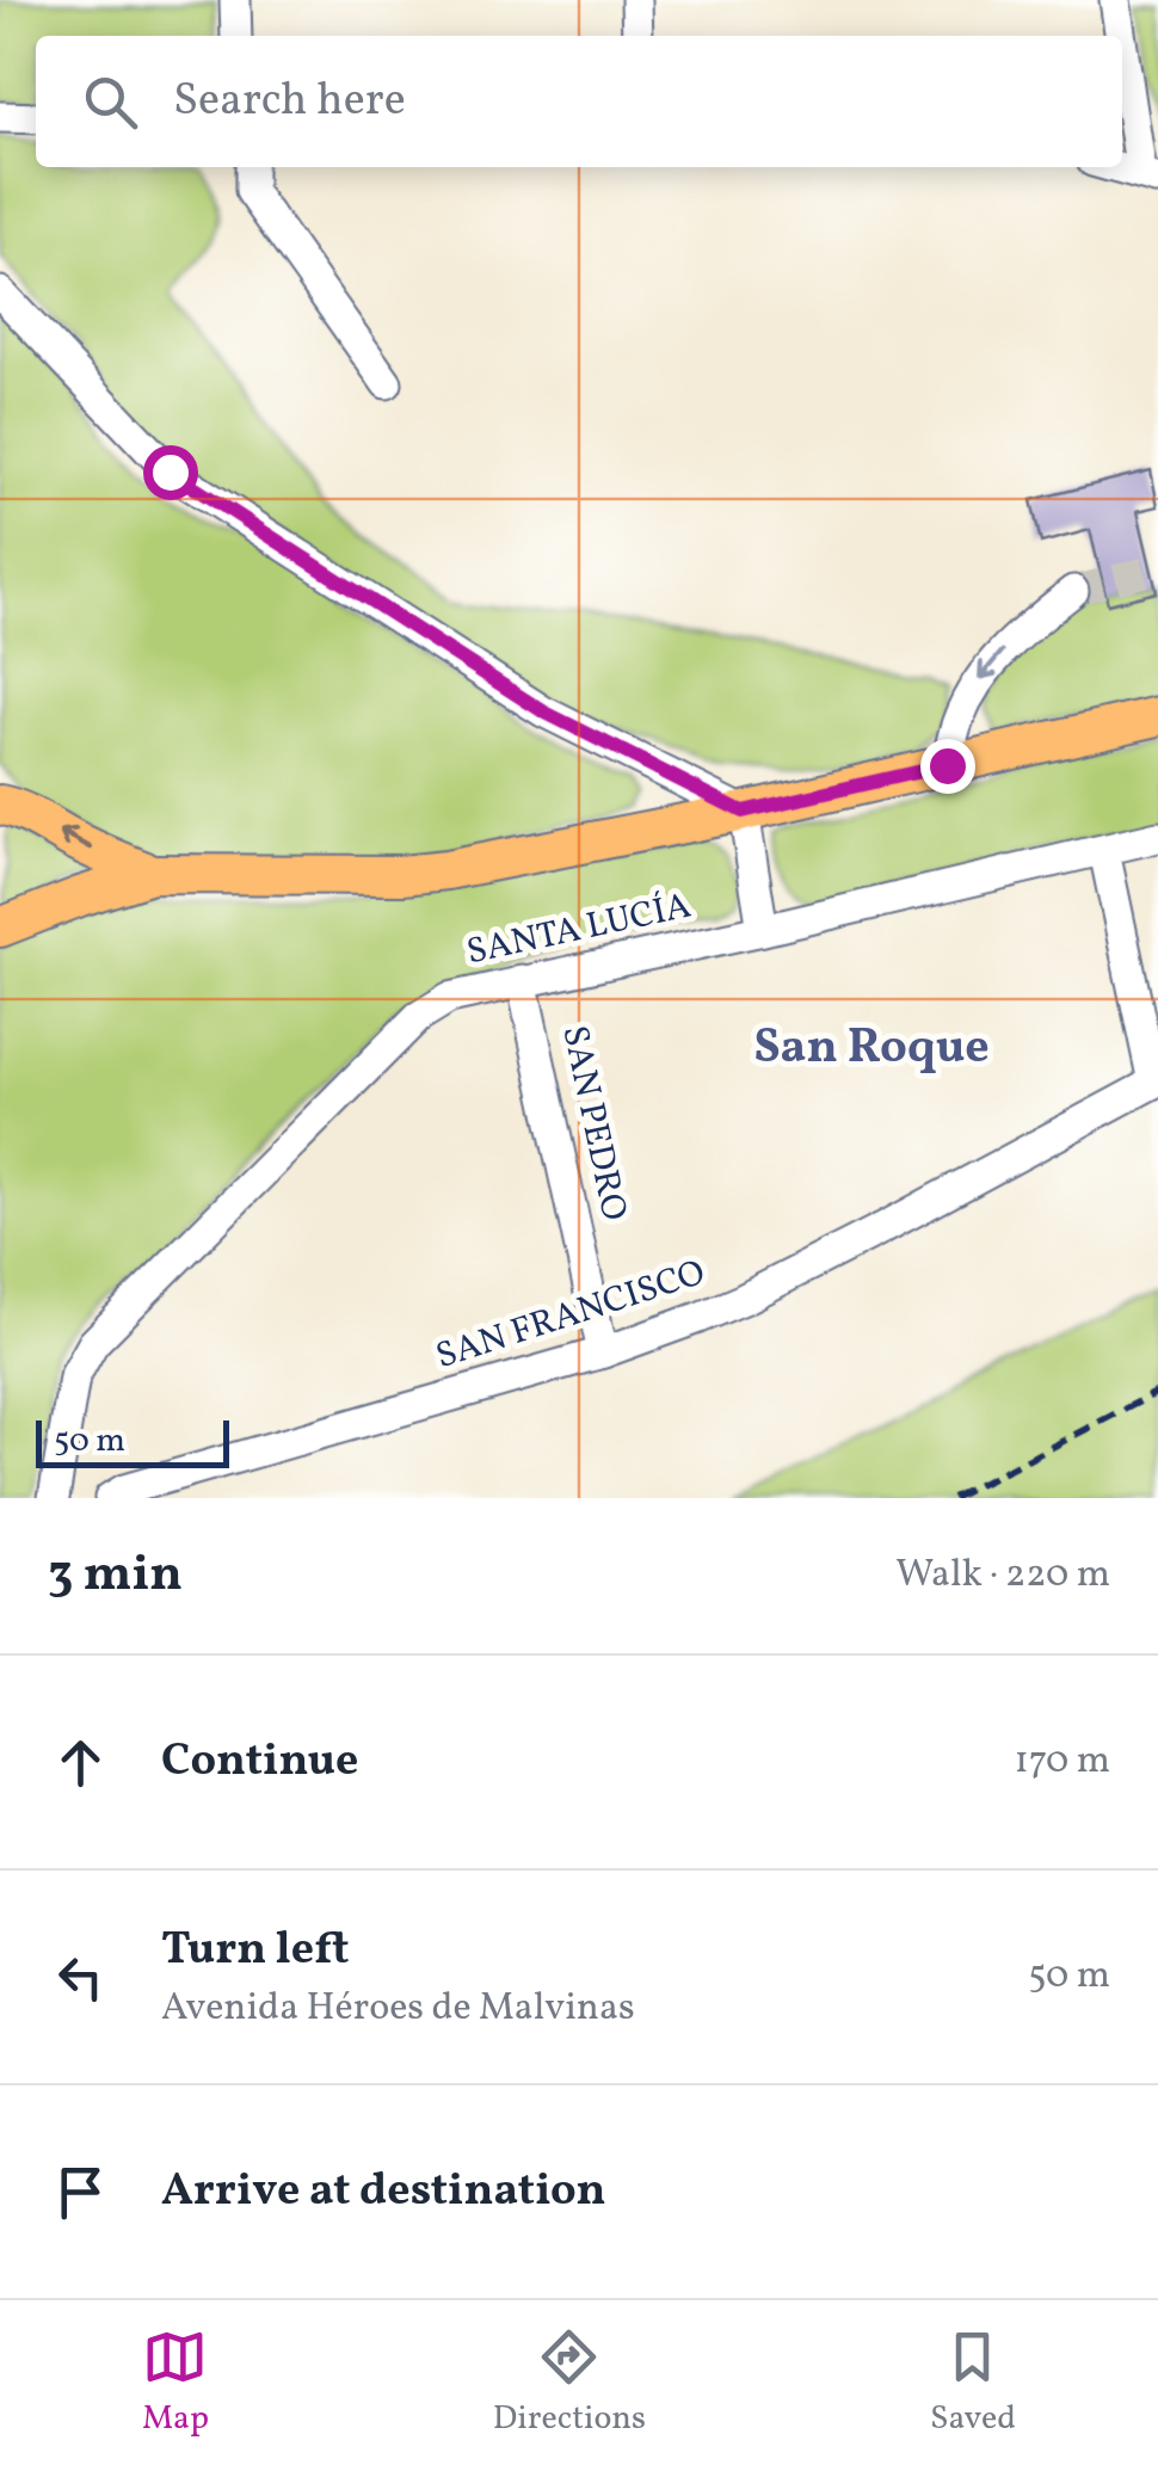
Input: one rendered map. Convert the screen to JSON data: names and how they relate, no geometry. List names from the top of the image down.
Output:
{
  "streets": {
    "street": ["SANTA LUCÍA", "SAN PEDRO", "SAN FRANCISCO"]
  },
  "crossings": [
    ["SANTA LUCÍA", "SAN PEDRO"],
    ["SAN PEDRO", "SAN FRANCISCO"]
  ],
  "districts": ["San Roque"],
  "scale_bar": "50 m",
  "page": {
    "search": "Search here",
    "scale": "50 m",
    "heading": ["3 min", "Walk · 220 m"],
    "list": [
      ["Continue", "170 m"],
      ["Turn left", "Avenida Héroes de Malvinas", "50 m"],
      "Arrive at destination"
    ],
    "nav": ["Map", "Directions", "Saved"]
  }
}
